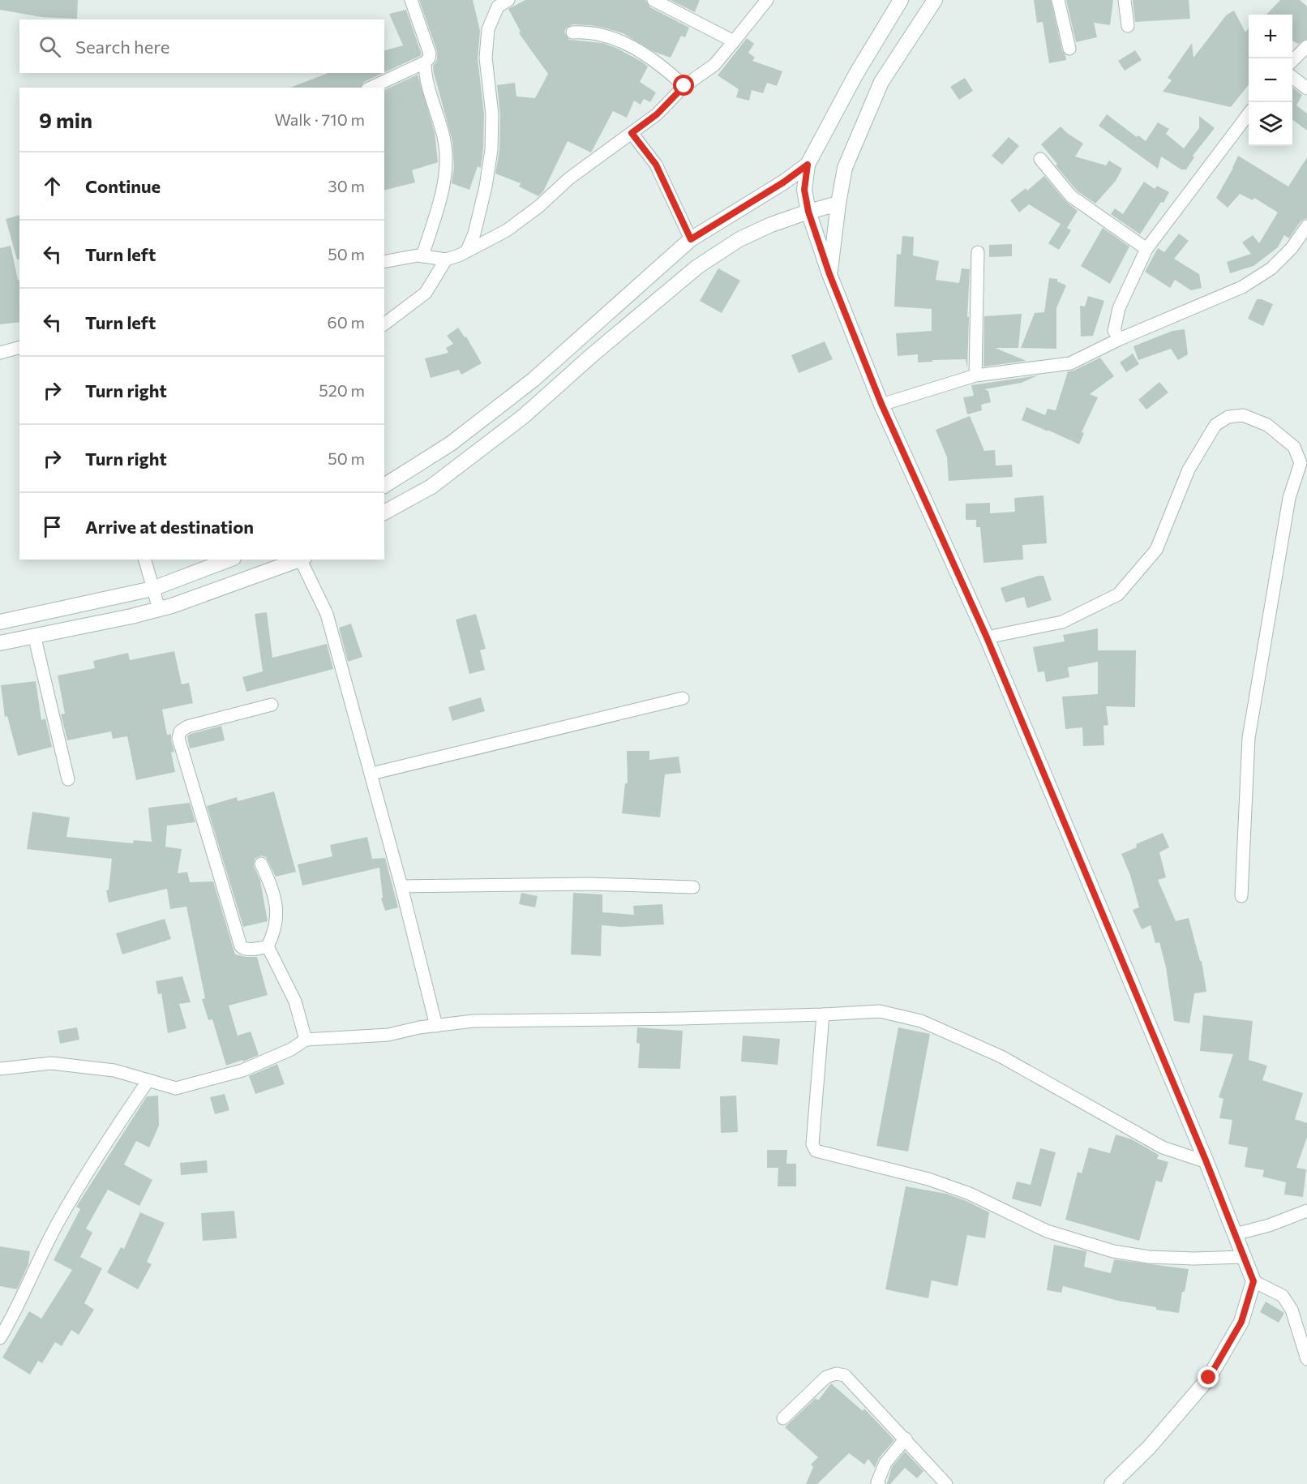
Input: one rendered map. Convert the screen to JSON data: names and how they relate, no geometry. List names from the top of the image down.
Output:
{
  "page": {
    "map_buttons": ["+", "−"],
    "search": "Search here",
    "heading": ["9 min", "Walk · 710 m"],
    "list": [
      ["Continue", "30 m"],
      ["Turn left", "50 m"],
      ["Turn left", "60 m"],
      ["Turn right", "520 m"],
      ["Turn right", "50 m"],
      "Arrive at destination"
    ]
  }
}
